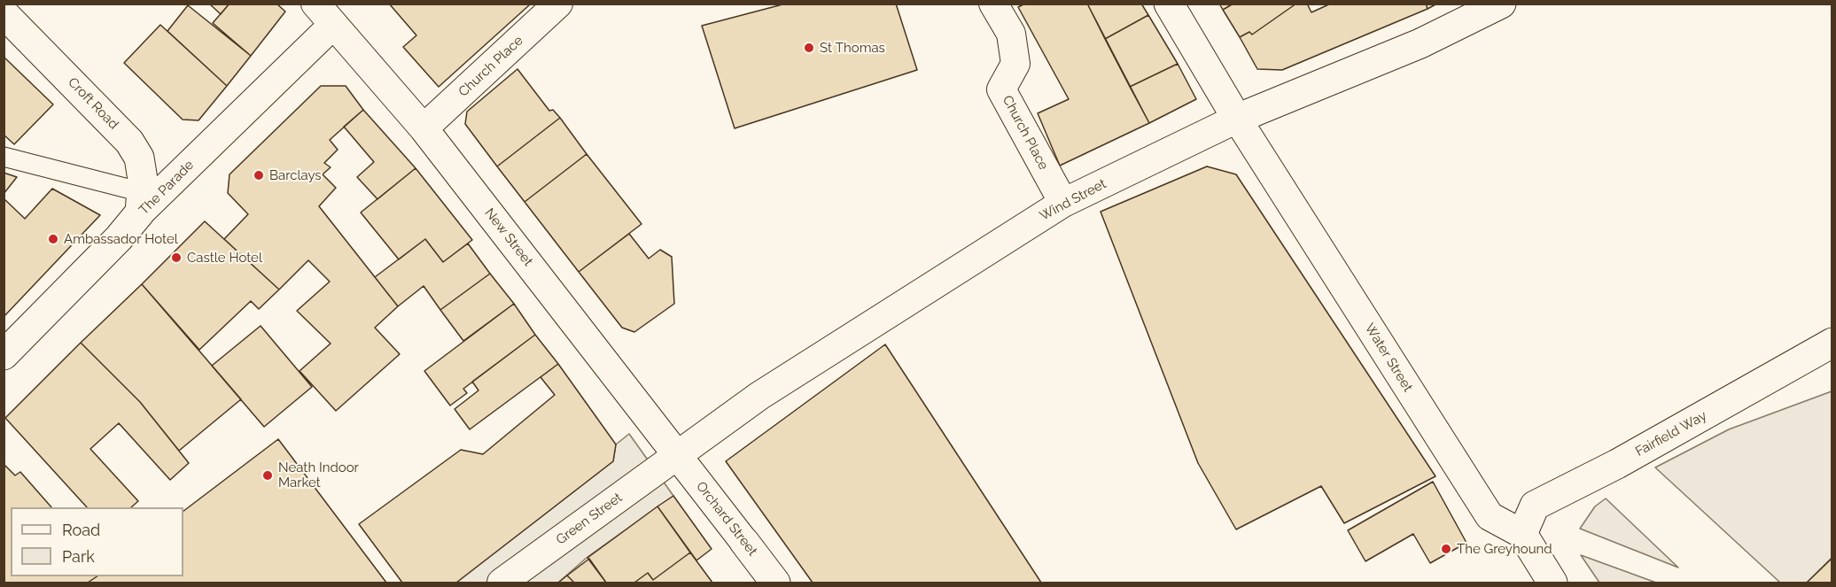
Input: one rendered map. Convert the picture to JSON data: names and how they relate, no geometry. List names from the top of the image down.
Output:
{
  "streets": {
    "street": [
      "Church Place",
      "Croft Road",
      "The Parade",
      "Wind Street",
      "New Street",
      "Water Street",
      "Fairfield Way",
      "Green Street",
      "Orchard Street"
    ]
  },
  "crossings": [
    ["Church Place", "Wind Street"],
    ["Church Place", "New Street"],
    ["Croft Road", "The Parade"],
    ["The Parade", "New Street"],
    ["Wind Street", "New Street"],
    ["Wind Street", "Water Street"],
    ["Wind Street", "Green Street"],
    ["Wind Street", "Orchard Street"],
    ["New Street", "Green Street"],
    ["New Street", "Orchard Street"],
    ["Water Street", "Fairfield Way"],
    ["Green Street", "Orchard Street"]
  ],
  "places": [
    "St Thomas",
    "Barclays",
    "Ambassador Hotel",
    "Castle Hotel",
    "Neath Indoor Market",
    "The Greyhound"
  ],
  "legend": ["Road", "Park"]
}
